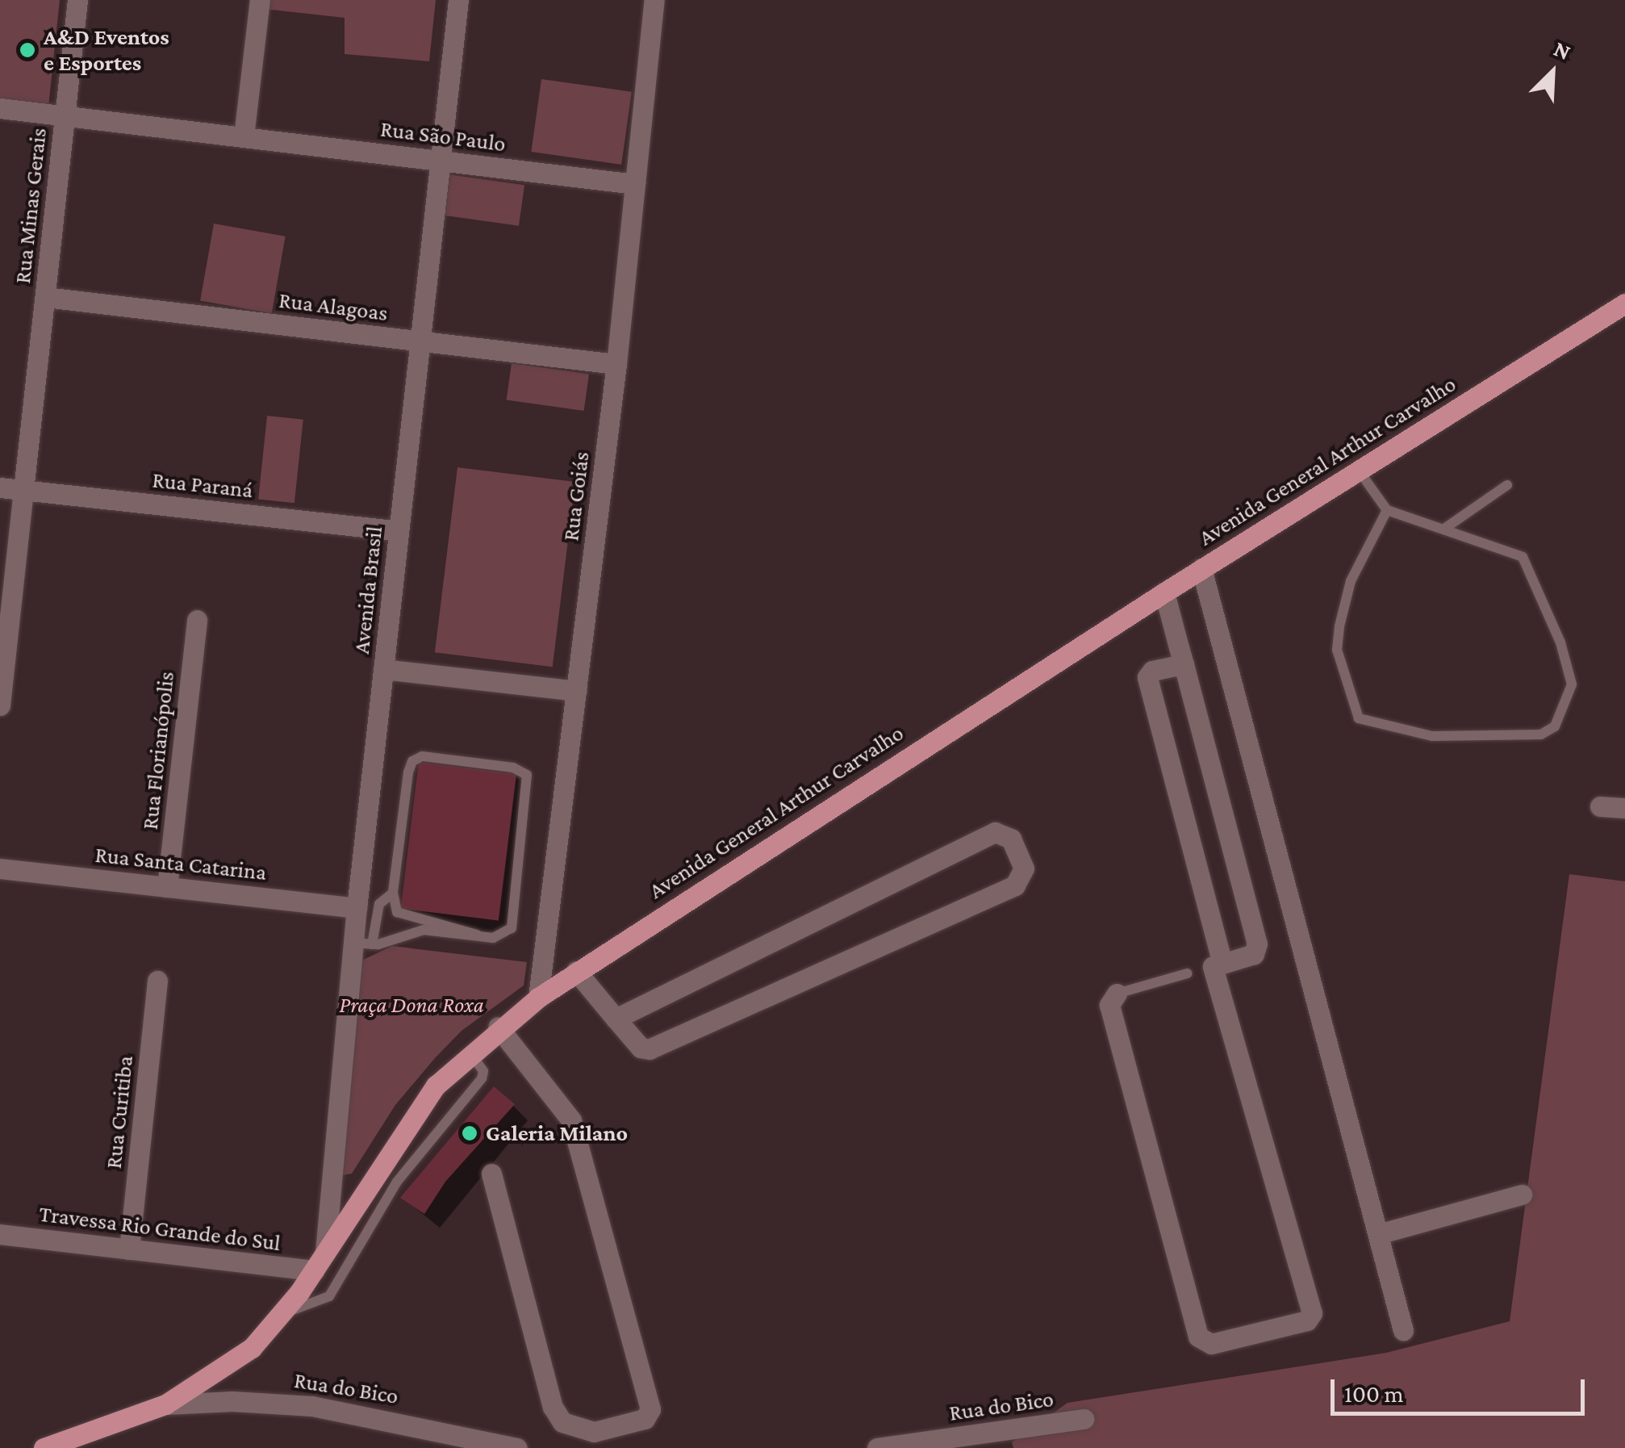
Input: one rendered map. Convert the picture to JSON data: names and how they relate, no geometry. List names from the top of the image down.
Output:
{
  "streets": {
    "main road": ["Avenida General Arthur Carvalho"],
    "street": [
      "Rua São Paulo",
      "Rua Minas Gerais",
      "Rua Alagoas",
      "Rua Paraná",
      "Rua Goiás",
      "Avenida Brasil",
      "Rua Florianópolis",
      "Rua Santa Catarina",
      "Rua Curitiba",
      "Travessa Rio Grande do Sul",
      "Rua do Bico"
    ]
  },
  "crossings": [
    ["Rua São Paulo", "Rua Minas Gerais"],
    ["Rua São Paulo", "Rua Goiás"],
    ["Rua São Paulo", "Avenida Brasil"],
    ["Rua Minas Gerais", "Rua Alagoas"],
    ["Rua Minas Gerais", "Rua Paraná"],
    ["Rua Alagoas", "Rua Goiás"],
    ["Rua Alagoas", "Avenida Brasil"],
    ["Avenida General Arthur Carvalho", "Rua Goiás"],
    ["Avenida General Arthur Carvalho", "Avenida Brasil"],
    ["Avenida General Arthur Carvalho", "Travessa Rio Grande do Sul"],
    ["Avenida General Arthur Carvalho", "Rua do Bico"],
    ["Rua Paraná", "Avenida Brasil"],
    ["Avenida Brasil", "Rua Santa Catarina"],
    ["Rua Florianópolis", "Rua Santa Catarina"],
    ["Rua Curitiba", "Travessa Rio Grande do Sul"]
  ],
  "parks": ["Praça Dona Roxa"],
  "places": ["A&D Eventos e Esportes", "Galeria Milano"],
  "scale_bar": "100 m",
  "north": "top right"
}
